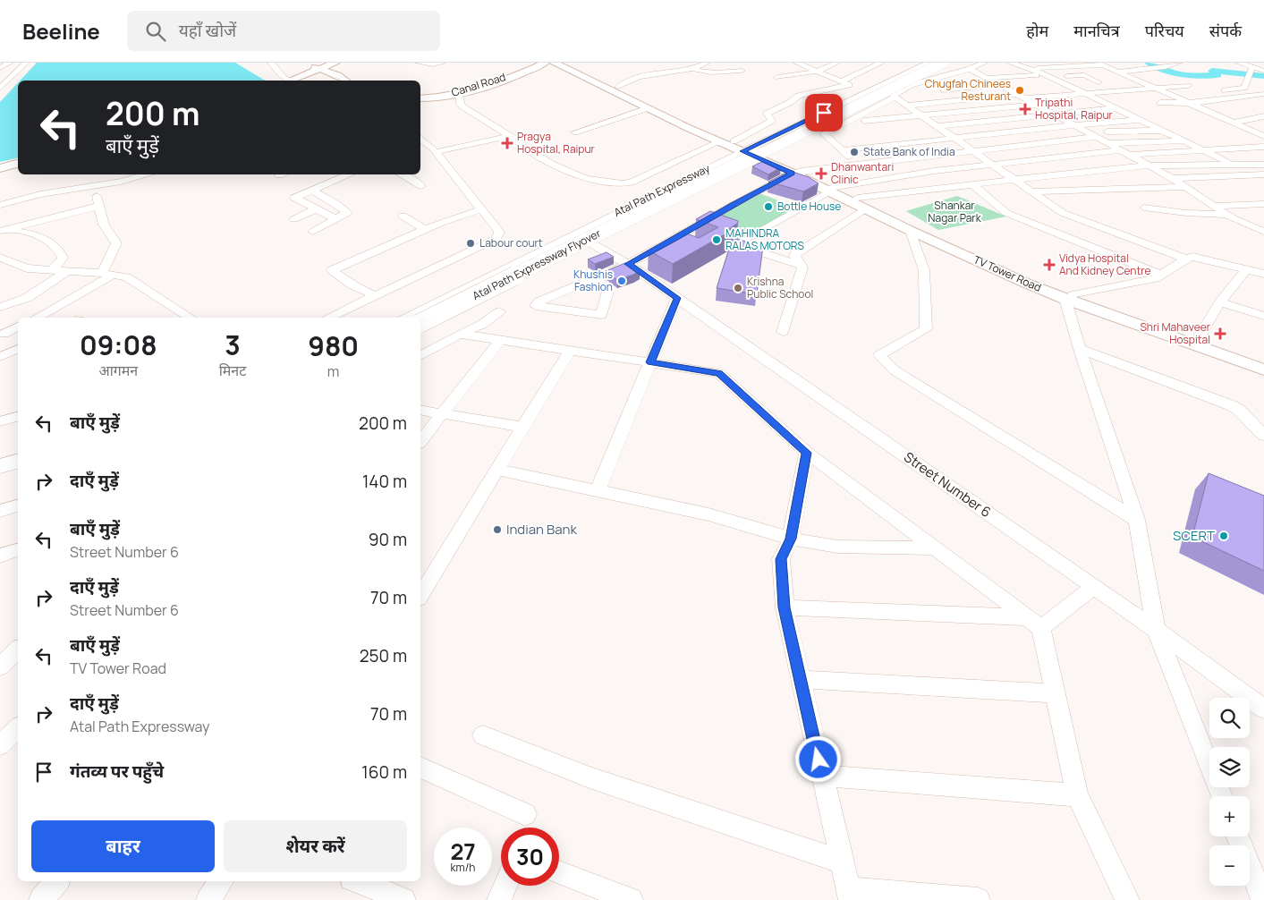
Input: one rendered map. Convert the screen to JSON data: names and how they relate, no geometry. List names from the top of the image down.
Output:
{
  "streets": {
    "highway": ["Atal Path Expressway Flyover"],
    "main road": ["Canal Road", "TV Tower Road"],
    "street": ["Atal Path Expressway", "Street Number 6"]
  },
  "crossings": [
    ["Atal Path Expressway", "TV Tower Road"],
    ["Atal Path Expressway", "Street Number 6"]
  ],
  "parks": ["Shankar Nagar Park"],
  "places": {
    "other": [
      "Chugfah Chinees Resturant",
      "State Bank of India",
      "Bottle House",
      "MAHINDRA RALAS MOTORS",
      "Labour court",
      "Khushis Fashion",
      "Krishna Public School",
      "Indian Bank",
      "SCERT"
    ],
    "health": [
      "Tripathi Hospital, Raipur",
      "Pragya Hospital, Raipur",
      "Dhanwantari Clinic",
      "Vidya Hospital And Kidney Centre",
      "Shri Mahaveer Hospital"
    ]
  },
  "page": {
    "header": "Beeline",
    "search": "यहाँ खोजें",
    "nav": [
      "होम",
      "मानचित्र",
      "परिचय",
      "संपर्क"
    ],
    "turn": ["200 m", "बाएँ मुड़ें"],
    "eta": [
      "09:08",
      "आगमन",
      "3",
      "मिनट",
      "980",
      "m"
    ],
    "list": [
      {
        "name": "बाएँ मुड़ें",
        "value": "200 m"
      },
      {
        "name": "दाएँ मुड़ें",
        "value": "140 m"
      },
      {
        "name": "बाएँ मुड़ें",
        "note": "Street Number 6",
        "value": "90 m"
      },
      {
        "name": "दाएँ मुड़ें",
        "note": "Street Number 6",
        "value": "70 m"
      },
      {
        "name": "बाएँ मुड़ें",
        "note": "TV Tower Road",
        "value": "250 m"
      },
      {
        "name": "दाएँ मुड़ें",
        "note": "Atal Path Expressway",
        "value": "70 m"
      },
      {
        "name": "गंतव्य पर पहुँचे",
        "value": "160 m"
      }
    ],
    "map_buttons": ["+", "−"],
    "buttons": ["बाहर", "शेयर करें"],
    "speed": "27 km/h",
    "limit": "30"
  }
}
